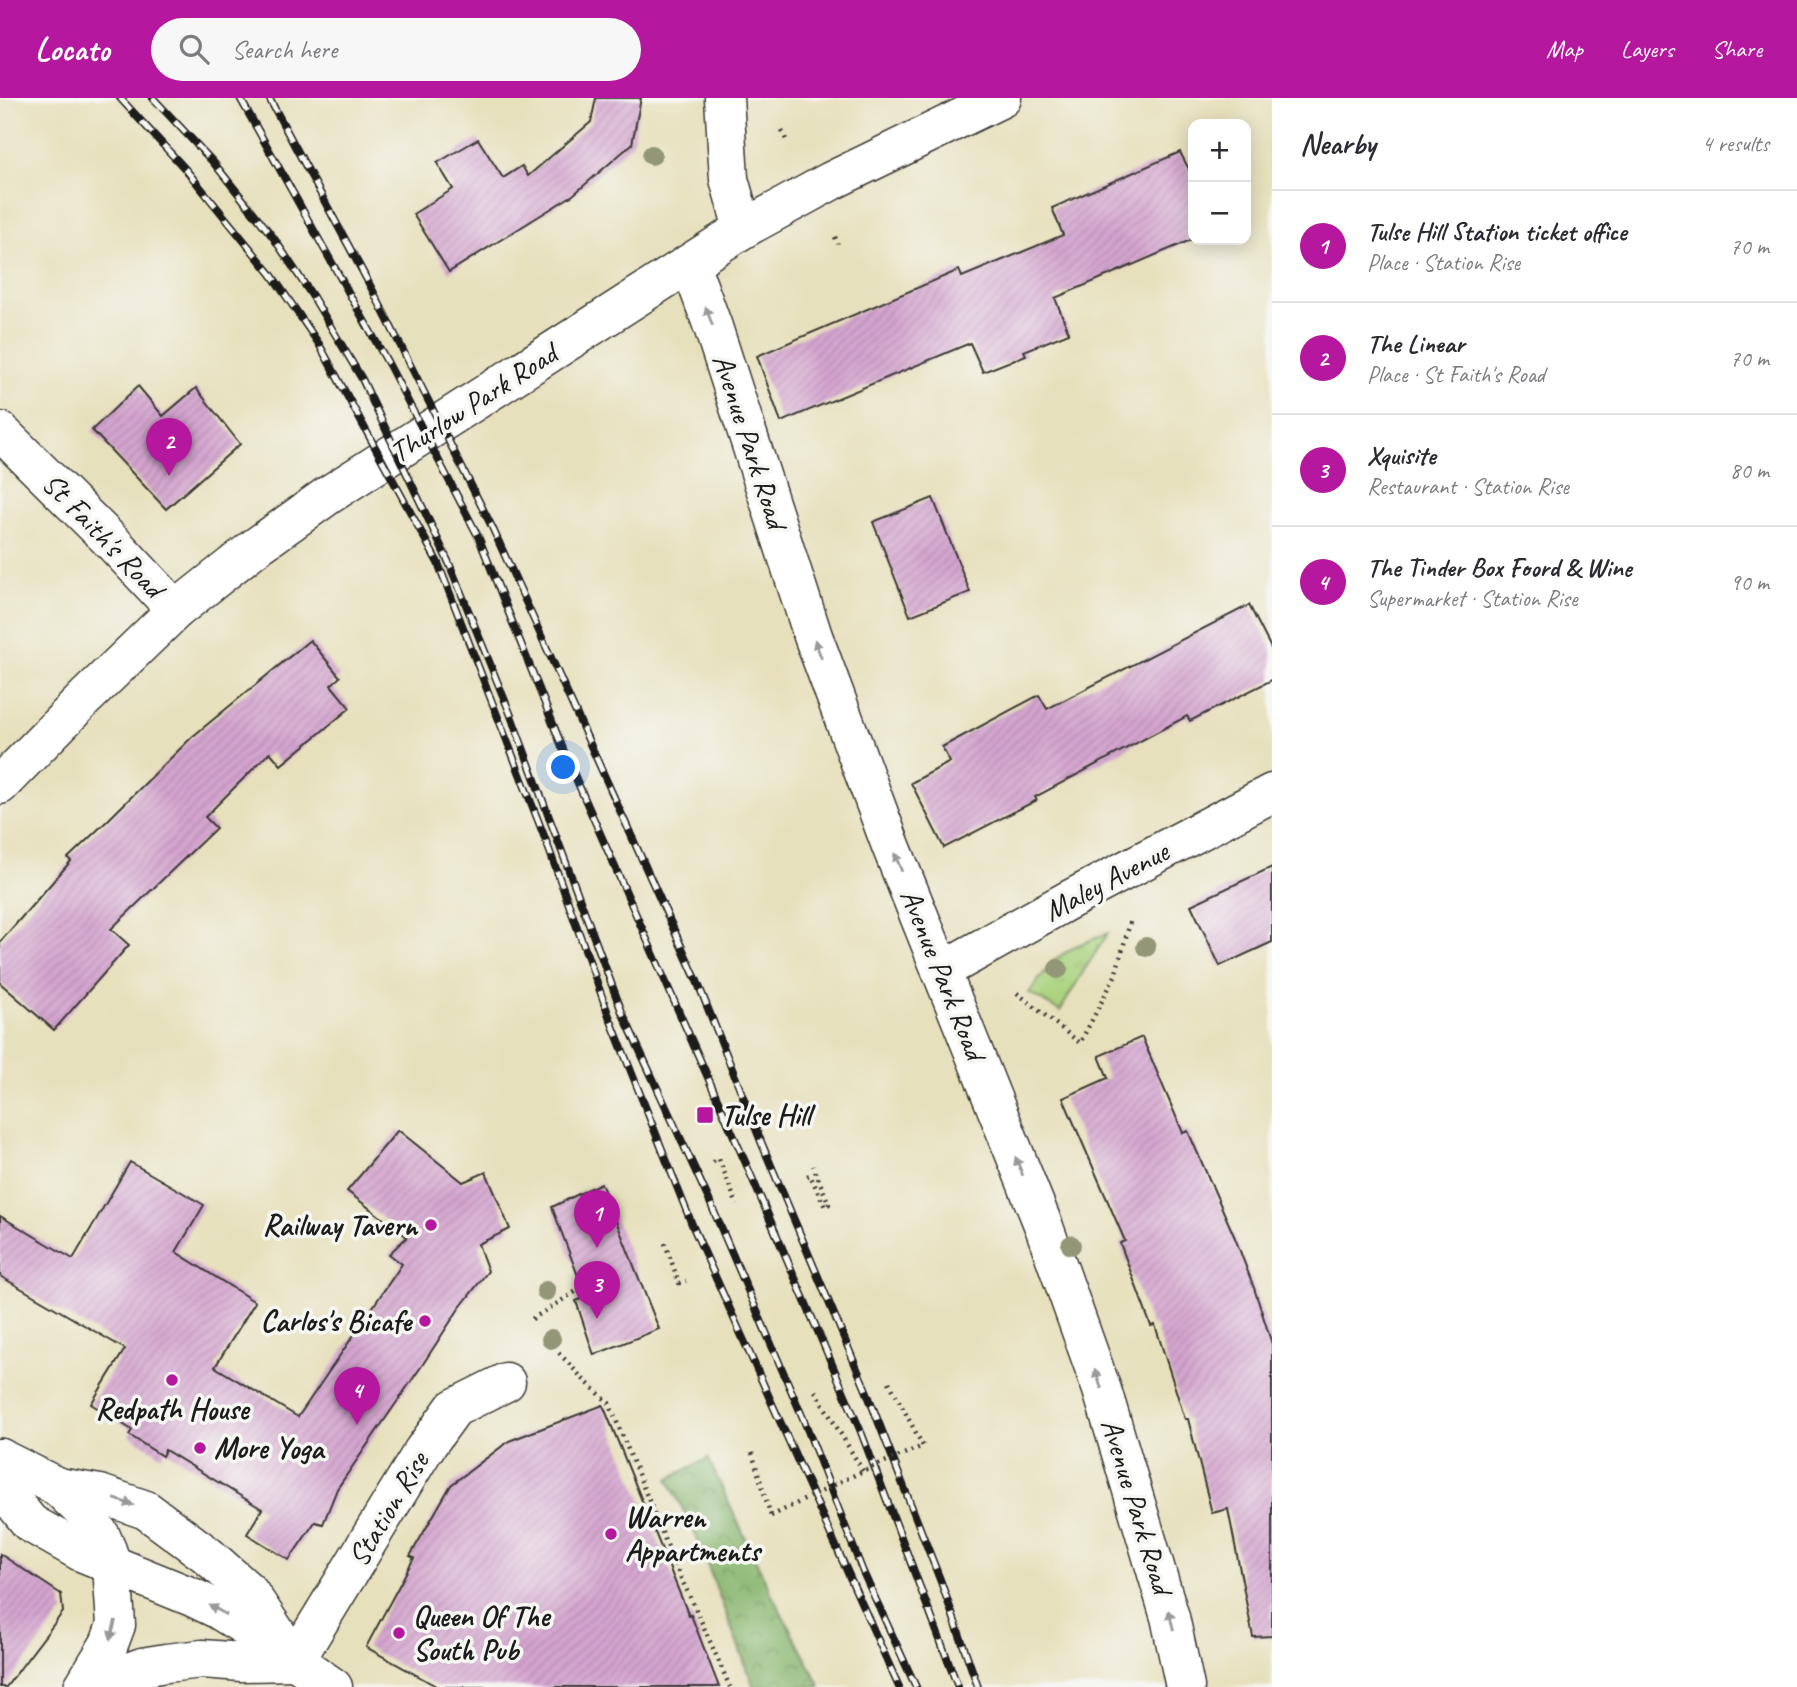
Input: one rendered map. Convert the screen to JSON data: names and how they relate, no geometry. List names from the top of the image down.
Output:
{
  "streets": {
    "main road": [
      "Thurlow Park Road",
      "Avenue Park Road",
      "St Faith's Road",
      "Maley Avenue",
      "Station Rise"
    ]
  },
  "crossings": [
    ["Thurlow Park Road", "Avenue Park Road"],
    ["Thurlow Park Road", "St Faith's Road"],
    ["Avenue Park Road", "Maley Avenue"]
  ],
  "one_way": ["Avenue Park Road"],
  "places": {
    "transit": ["Tulse Hill"],
    "other": [
      "Railway Tavern",
      "Carlos's Bicafe",
      "Redpath House",
      "More Yoga",
      "Warren Appartments",
      "Queen Of The South Pub"
    ]
  },
  "page": {
    "header": "Locato",
    "search": "Search here",
    "nav": ["Map", "Layers", "Share"],
    "heading": ["Nearby", "4 results"],
    "map_buttons": ["+", "−"],
    "list": [
      {
        "mark": "1",
        "name": "Tulse Hill Station ticket office",
        "note": "Place · Station Rise",
        "value": "70 m"
      },
      {
        "mark": "2",
        "name": "The Linear",
        "note": "Place · St Faith's Road",
        "value": "70 m"
      },
      {
        "mark": "3",
        "name": "Xquisite",
        "note": "Restaurant · Station Rise",
        "value": "80 m"
      },
      {
        "mark": "4",
        "name": "The Tinder Box Foord & Wine",
        "note": "Supermarket · Station Rise",
        "value": "90 m"
      }
    ],
    "pins": [
      "2",
      "1",
      "3",
      "4"
    ]
  }
}
